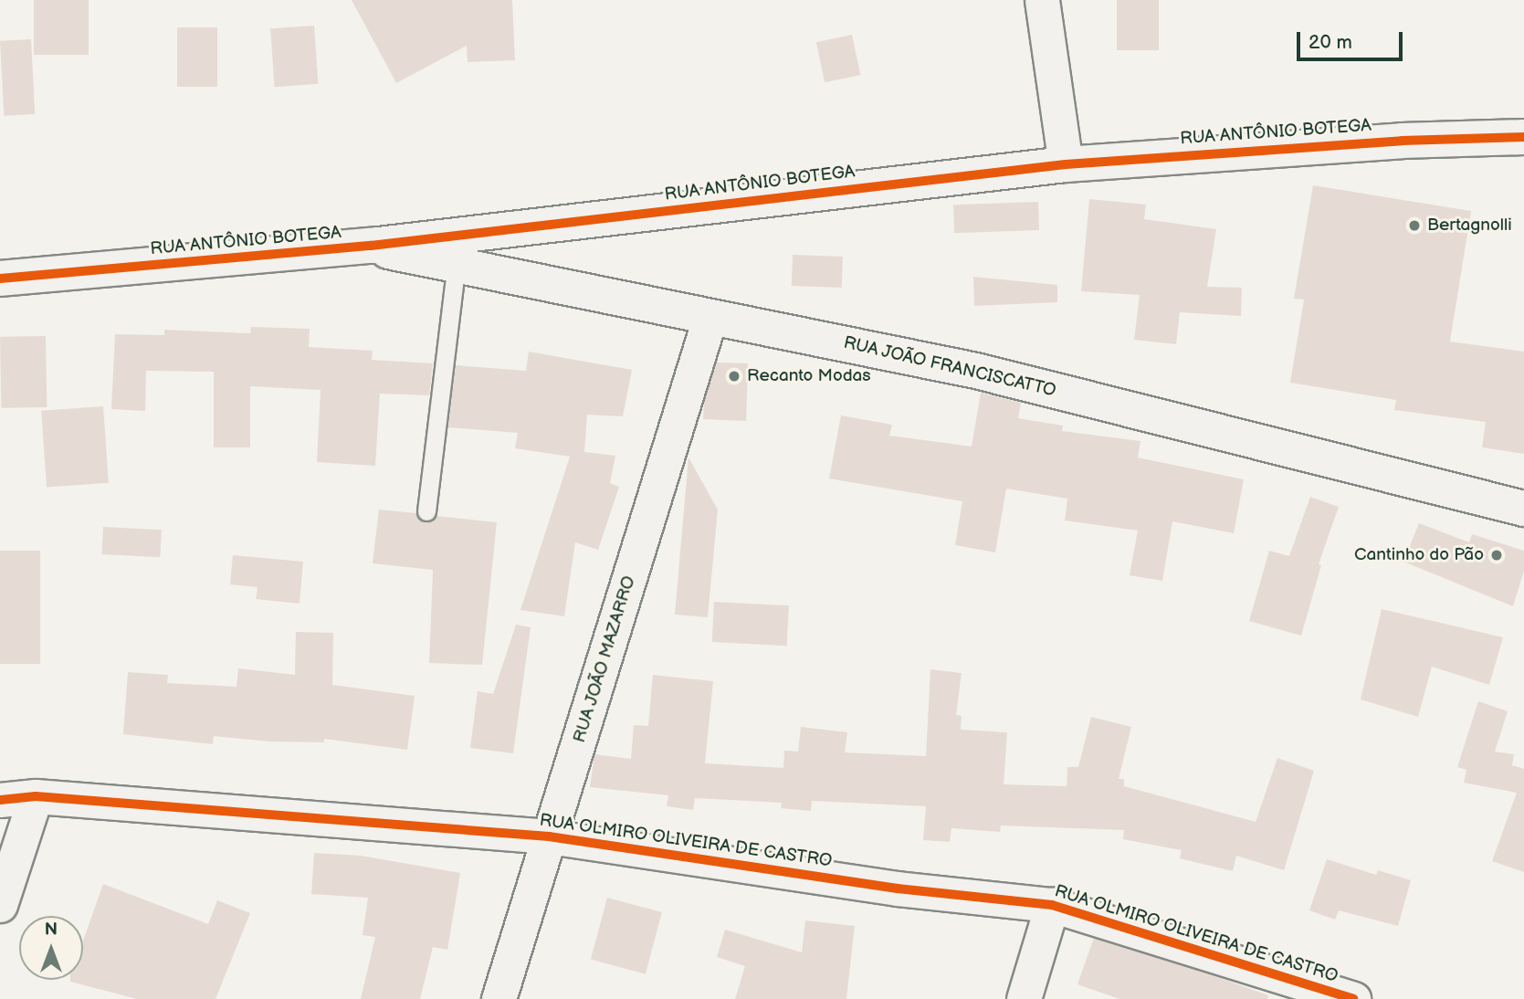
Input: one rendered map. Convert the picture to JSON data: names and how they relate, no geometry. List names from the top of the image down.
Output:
{
  "streets": {
    "street": [
      "RUA ANTÔNIO BOTEGA",
      "RUA JOÃO FRANCISCATTO",
      "RUA JOÃO MAZARRO",
      "RUA OLMIRO OLIVEIRA DE CASTRO"
    ]
  },
  "crossings": [
    ["RUA ANTÔNIO BOTEGA", "RUA JOÃO FRANCISCATTO"],
    ["RUA JOÃO FRANCISCATTO", "RUA JOÃO MAZARRO"],
    ["RUA JOÃO MAZARRO", "RUA OLMIRO OLIVEIRA DE CASTRO"]
  ],
  "places": ["Bertagnolli", "Recanto Modas", "Cantinho do Pão"],
  "scale_bar": "20 m",
  "north": "top"
}
